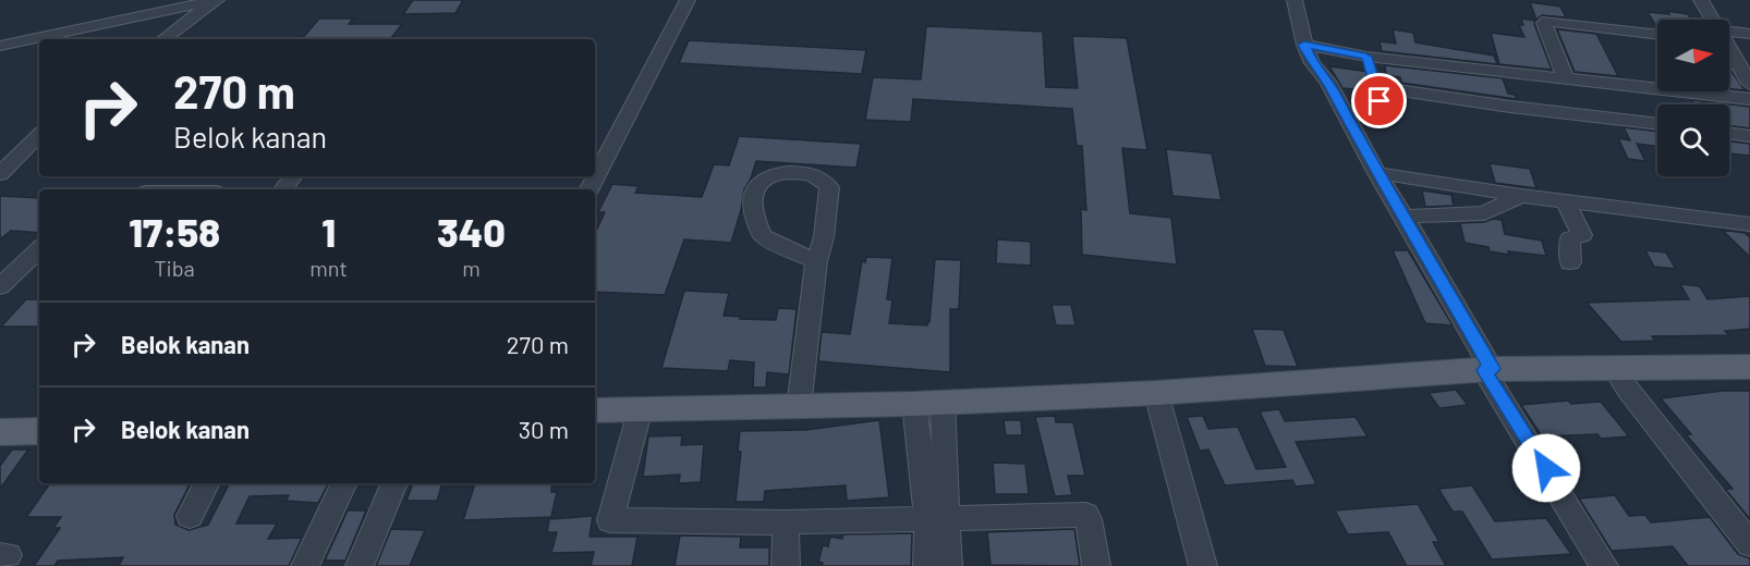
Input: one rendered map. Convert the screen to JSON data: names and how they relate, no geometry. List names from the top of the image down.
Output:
{
  "north": "right",
  "page": {
    "turn": ["270 m", "Belok kanan"],
    "eta": [
      "17:58",
      "Tiba",
      "1",
      "mnt",
      "340",
      "m"
    ],
    "list": [
      {
        "name": "Belok kanan",
        "value": "270 m"
      },
      {
        "name": "Belok kanan",
        "value": "30 m"
      }
    ]
  }
}
